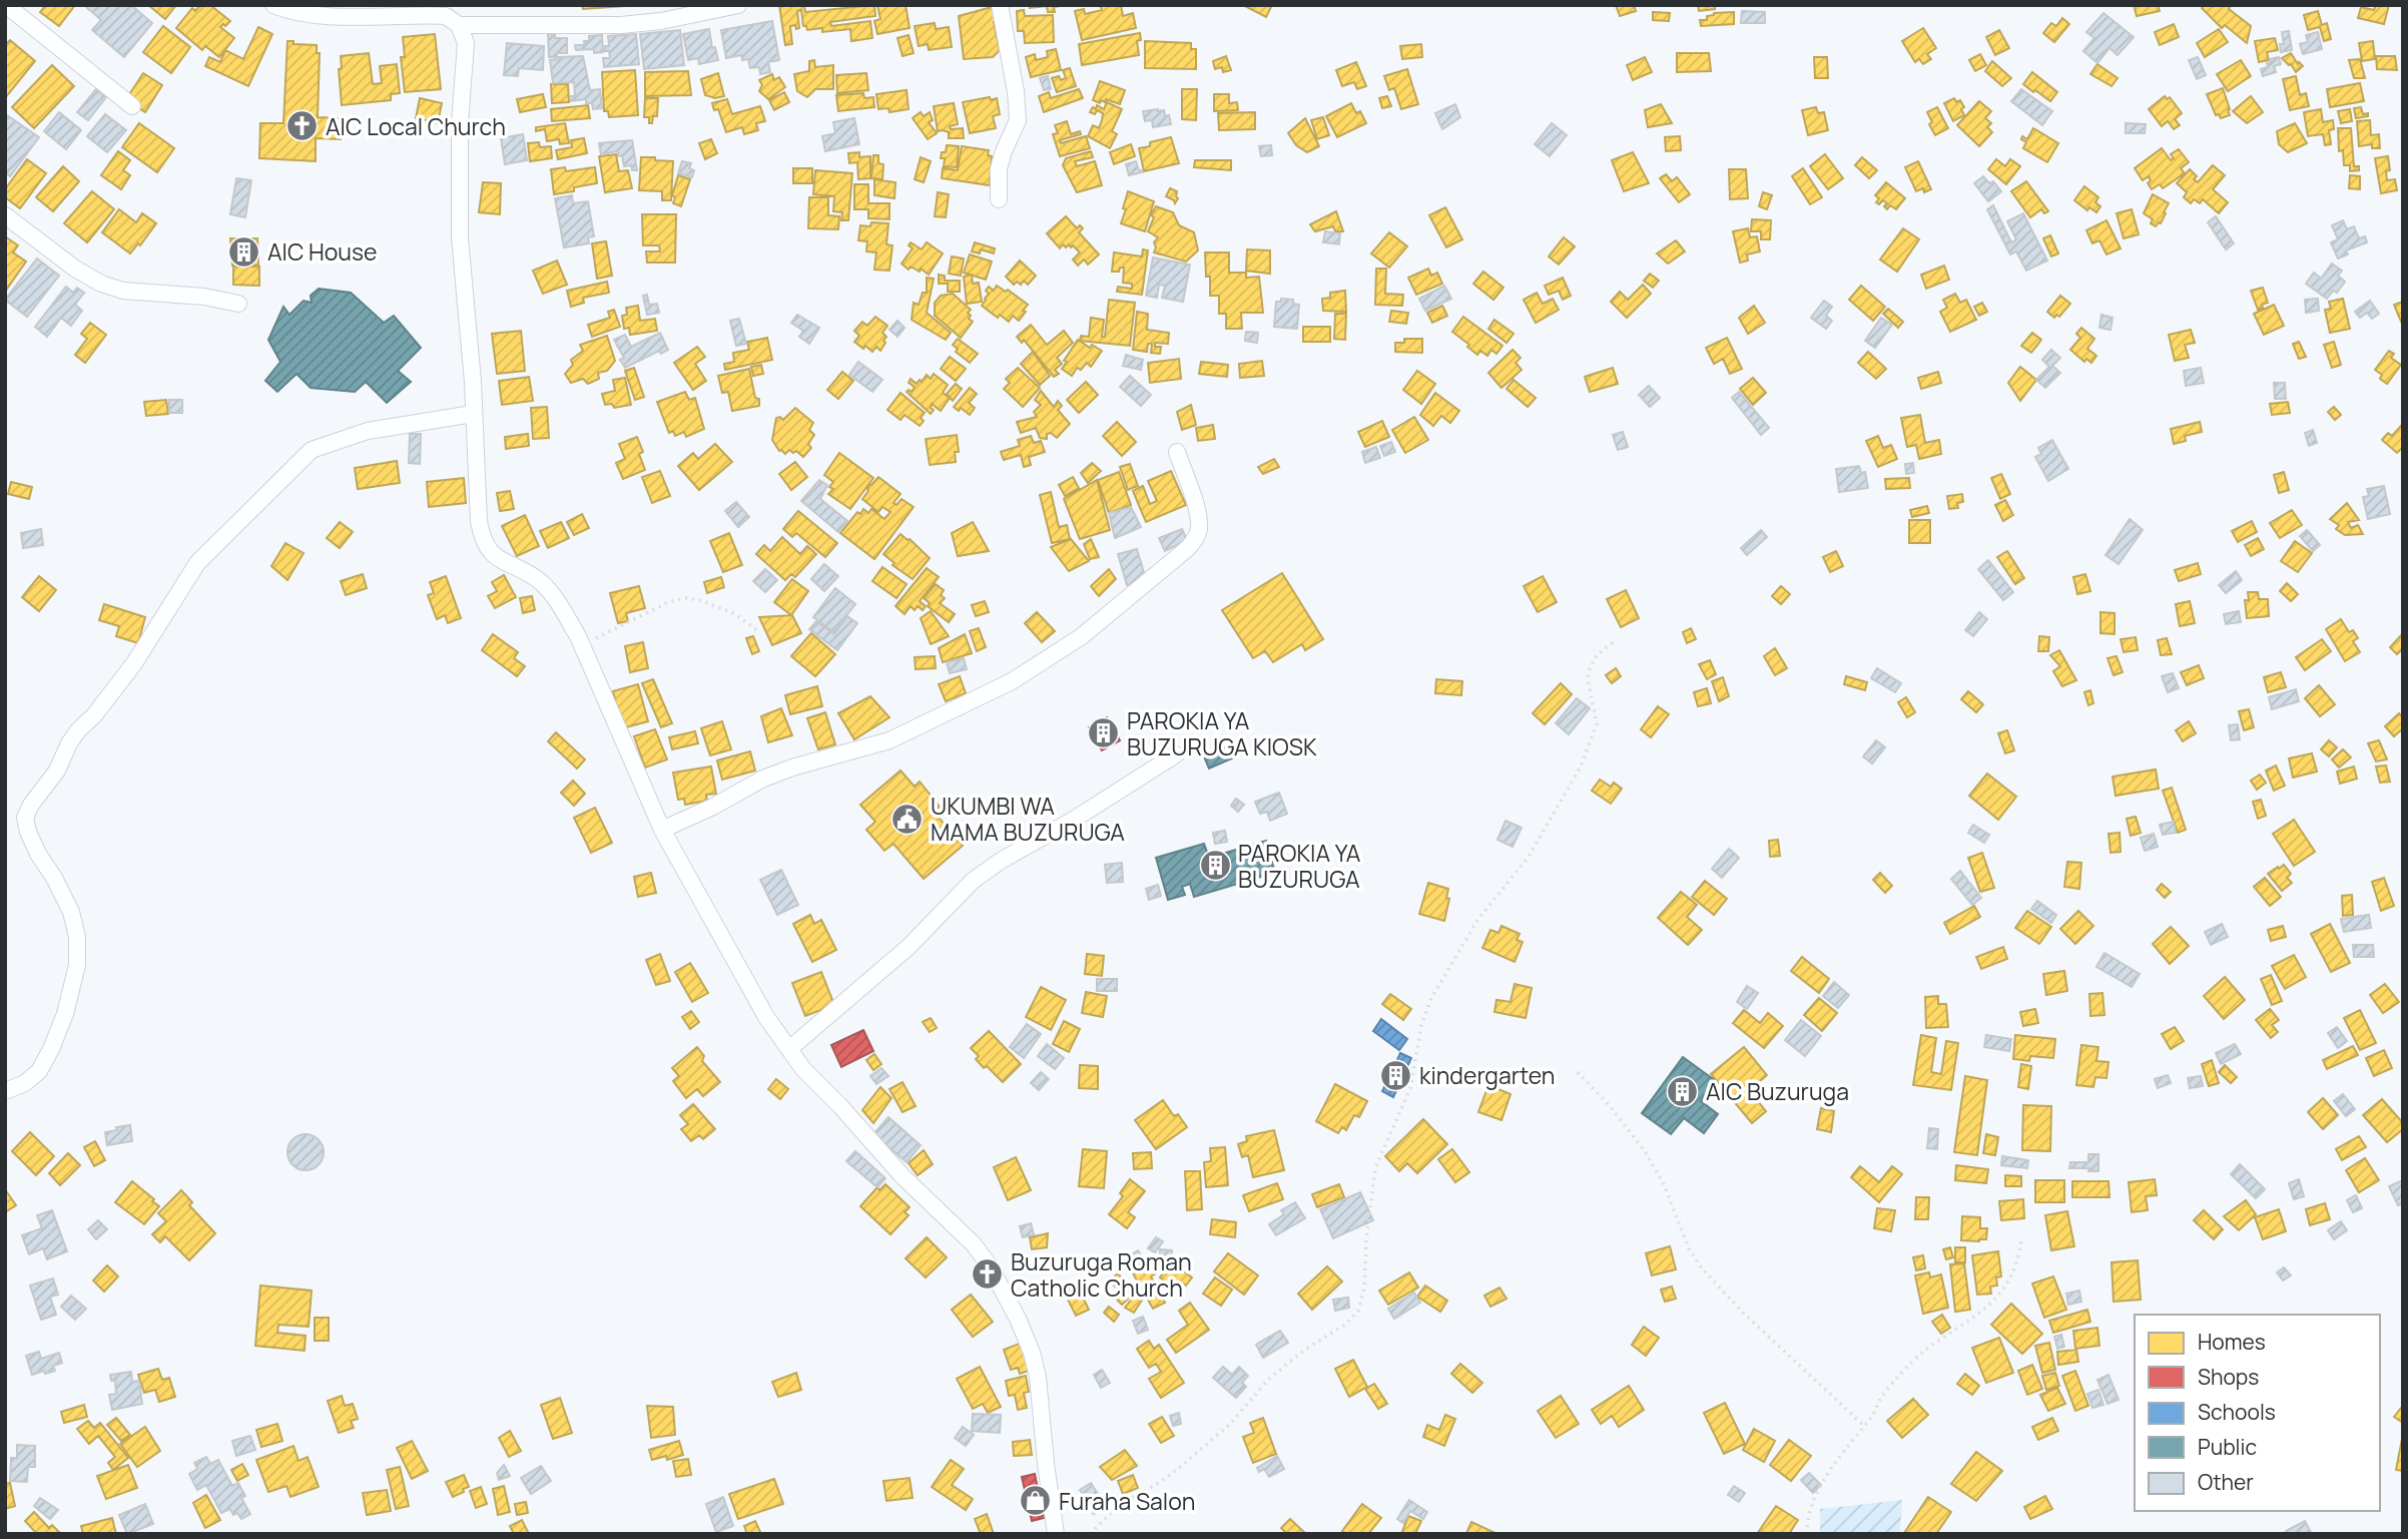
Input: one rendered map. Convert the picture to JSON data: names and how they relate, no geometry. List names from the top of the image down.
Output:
{
  "places": {
    "church": ["AIC Local Church", "Buzuruga Roman Catholic Church"],
    "building": [
      "AIC House",
      "PAROKIA YA BUZURUGA KIOSK",
      "PAROKIA YA BUZURUGA",
      "kindergarten",
      "AIC Buzuruga"
    ],
    "public building": ["UKUMBI WA MAMA BUZURUGA"],
    "shop": ["Furaha Salon"]
  },
  "legend": [
    "Homes",
    "Shops",
    "Schools",
    "Public",
    "Other"
  ]
}
